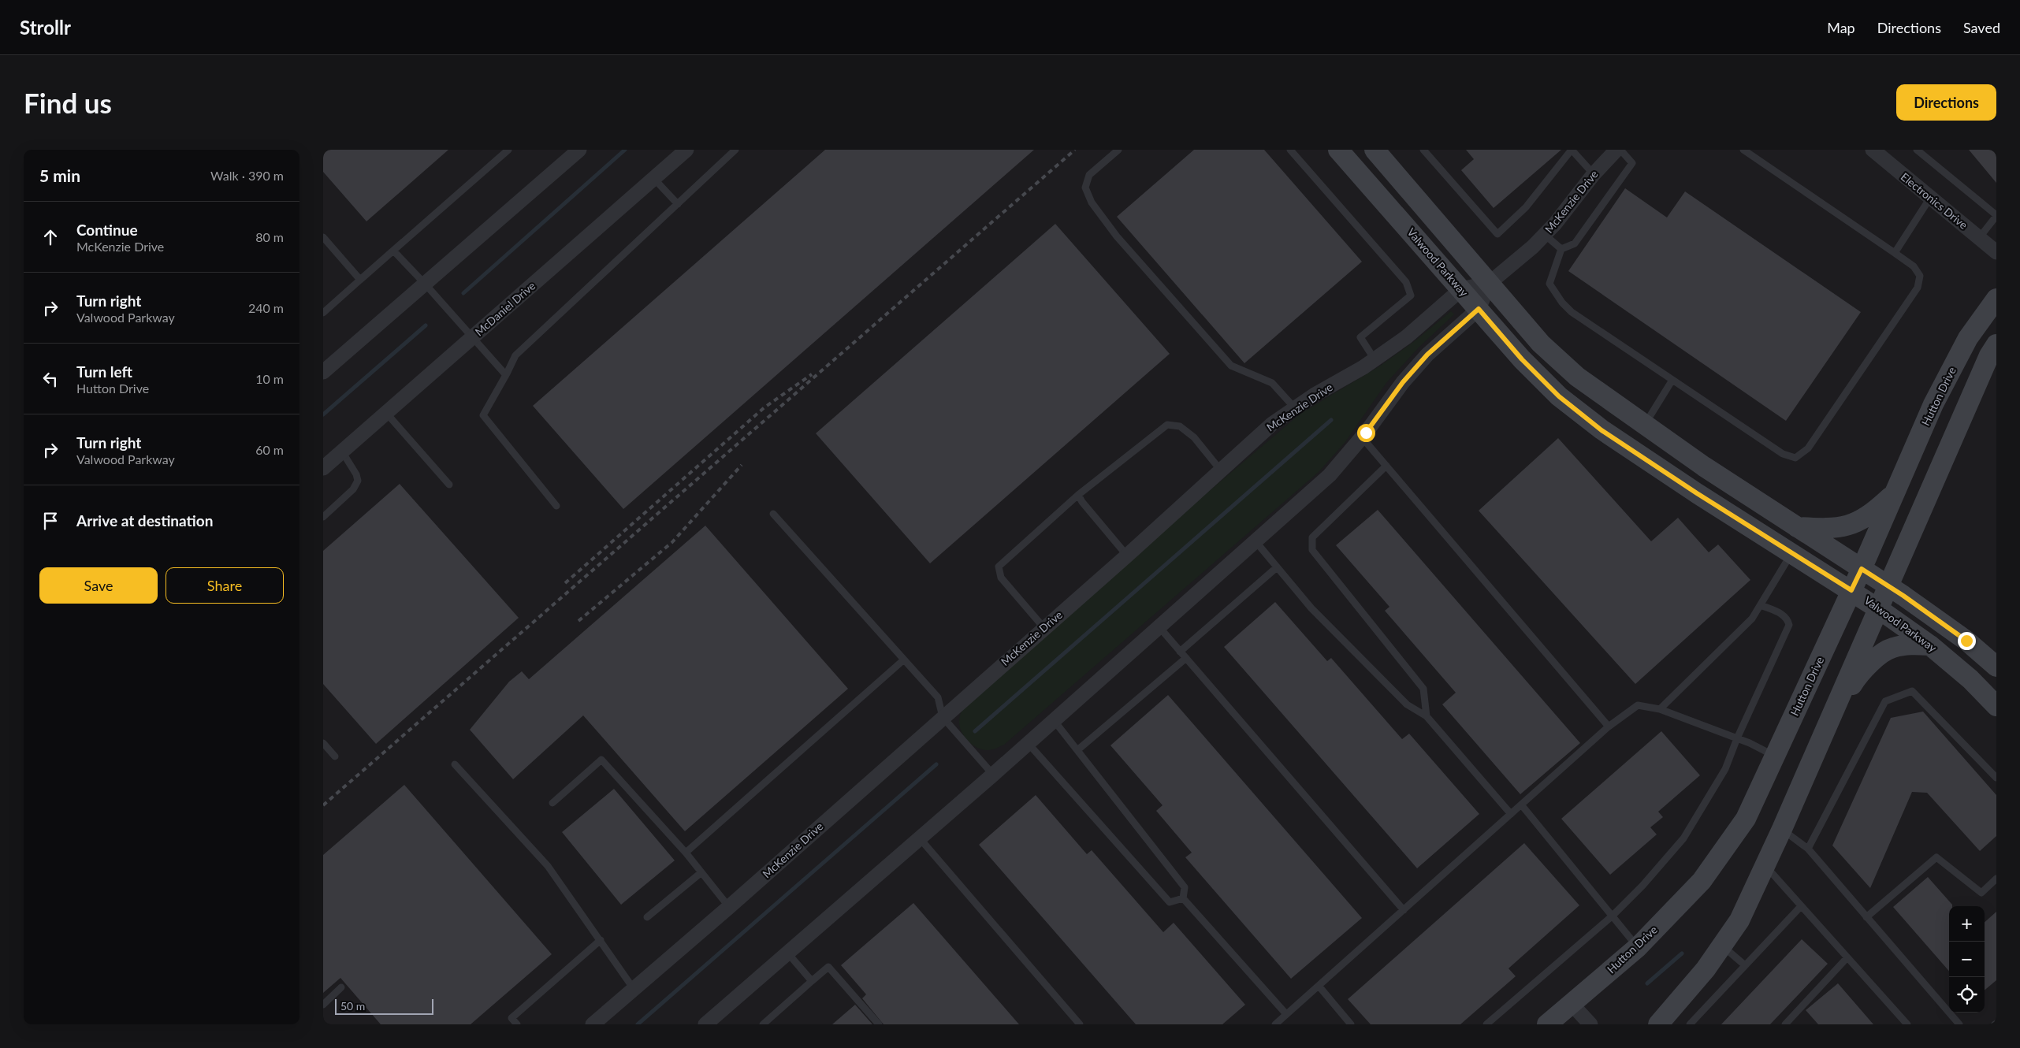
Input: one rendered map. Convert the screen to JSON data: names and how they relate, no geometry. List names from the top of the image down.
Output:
{
  "streets": {
    "main road": ["Valwood Parkway", "Hutton Drive"],
    "street": ["Electronics Drive", "McKenzie Drive", "McDaniel Drive"]
  },
  "crossings": [
    ["McKenzie Drive", "Valwood Parkway"],
    ["Valwood Parkway", "Hutton Drive"]
  ],
  "scale_bar": "50 m",
  "page": {
    "header": "Strollr",
    "nav": ["Map", "Directions", "Saved"],
    "buttons": [
      "Directions",
      ["Save", "Share"]
    ],
    "title": "Find us",
    "heading": ["5 min", "Walk · 390 m"],
    "list": [
      ["Continue", "McKenzie Drive", "80 m"],
      ["Turn right", "Valwood Parkway", "240 m"],
      ["Turn left", "Hutton Drive", "10 m"],
      ["Turn right", "Valwood Parkway", "60 m"],
      "Arrive at destination"
    ],
    "map_buttons": ["+", "−"],
    "scale": "50 m"
  }
}
